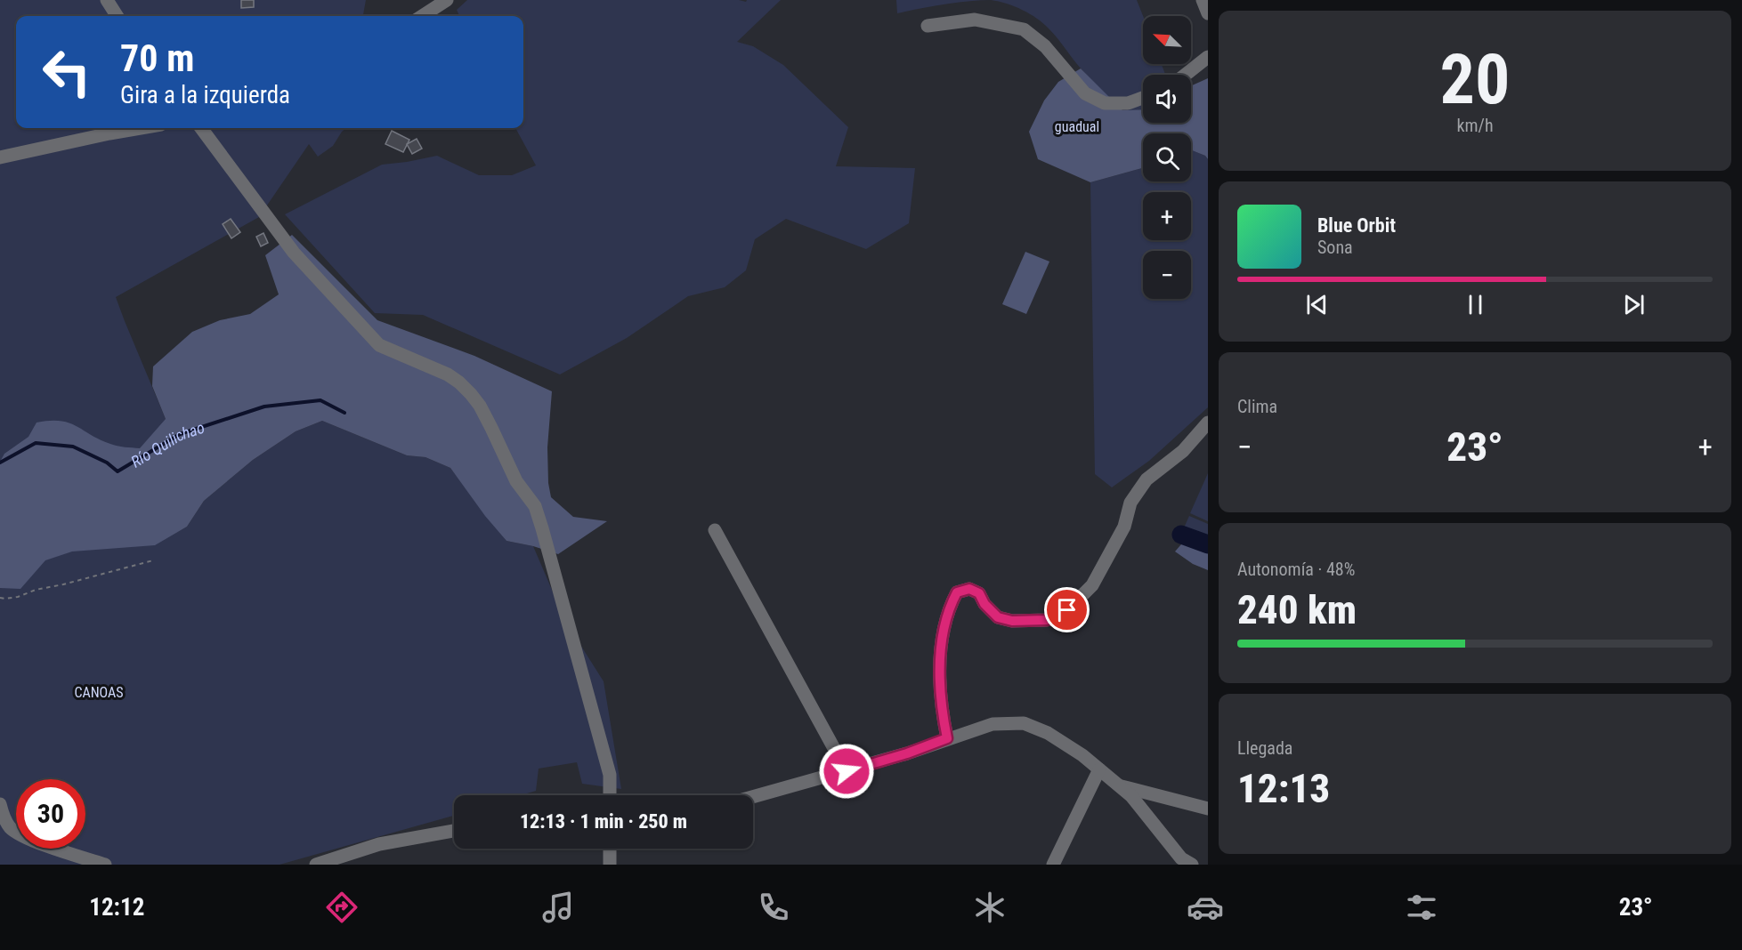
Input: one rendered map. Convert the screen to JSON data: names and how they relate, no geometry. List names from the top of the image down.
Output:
{
  "water": ["Río Quilichao"],
  "parks": ["guadual", "CANOAS"],
  "north": "top left",
  "page": {
    "tile": [
      ["20", "km/h"],
      "Clima",
      ["Autonomía · 48%", "240 km"],
      ["Llegada", "12:13"]
    ],
    "map_buttons": ["+", "−"],
    "turn": ["70 m", "Gira a la izquierda"],
    "song": ["Blue Orbit", "Sona"],
    "heat": ["−", "23°", "+"],
    "limit": "30",
    "trip": "12:13 · 1 min · 250 m",
    "tabs": ["12:12", "23°"]
  }
}
